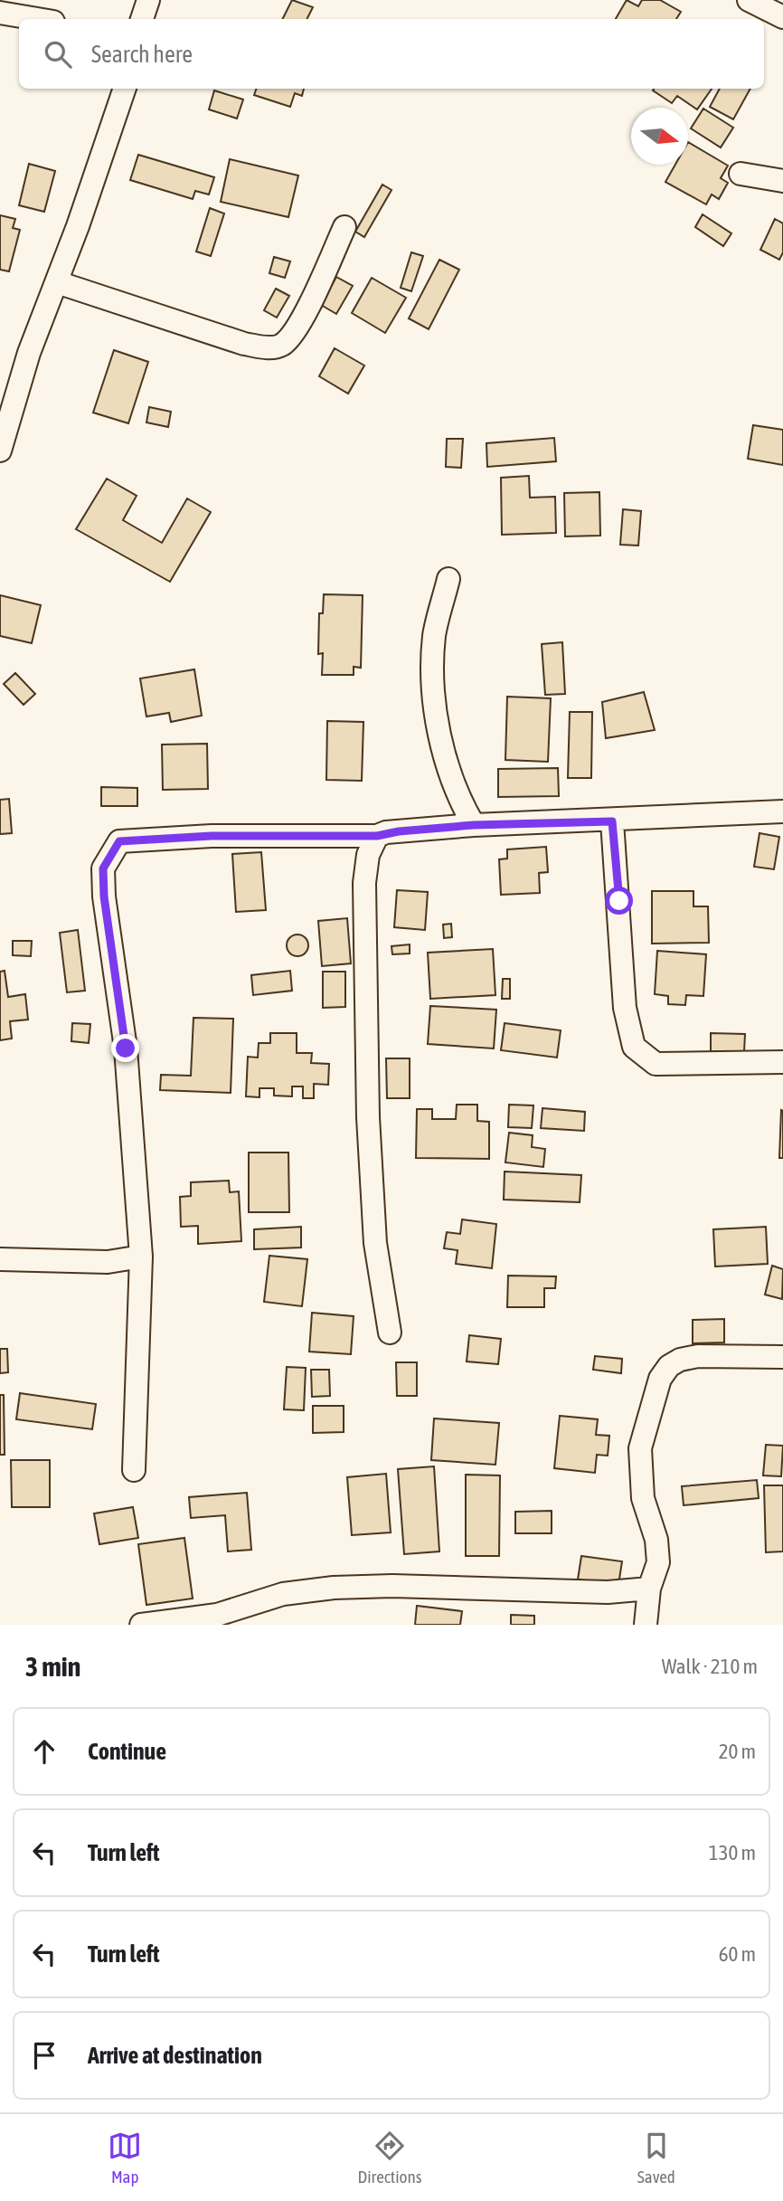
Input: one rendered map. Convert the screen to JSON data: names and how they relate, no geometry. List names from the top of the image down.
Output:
{
  "north": "right",
  "page": {
    "search": "Search here",
    "heading": ["3 min", "Walk · 210 m"],
    "list": [
      ["Continue", "20 m"],
      ["Turn left", "130 m"],
      ["Turn left", "60 m"],
      "Arrive at destination"
    ],
    "nav": ["Map", "Directions", "Saved"]
  }
}
